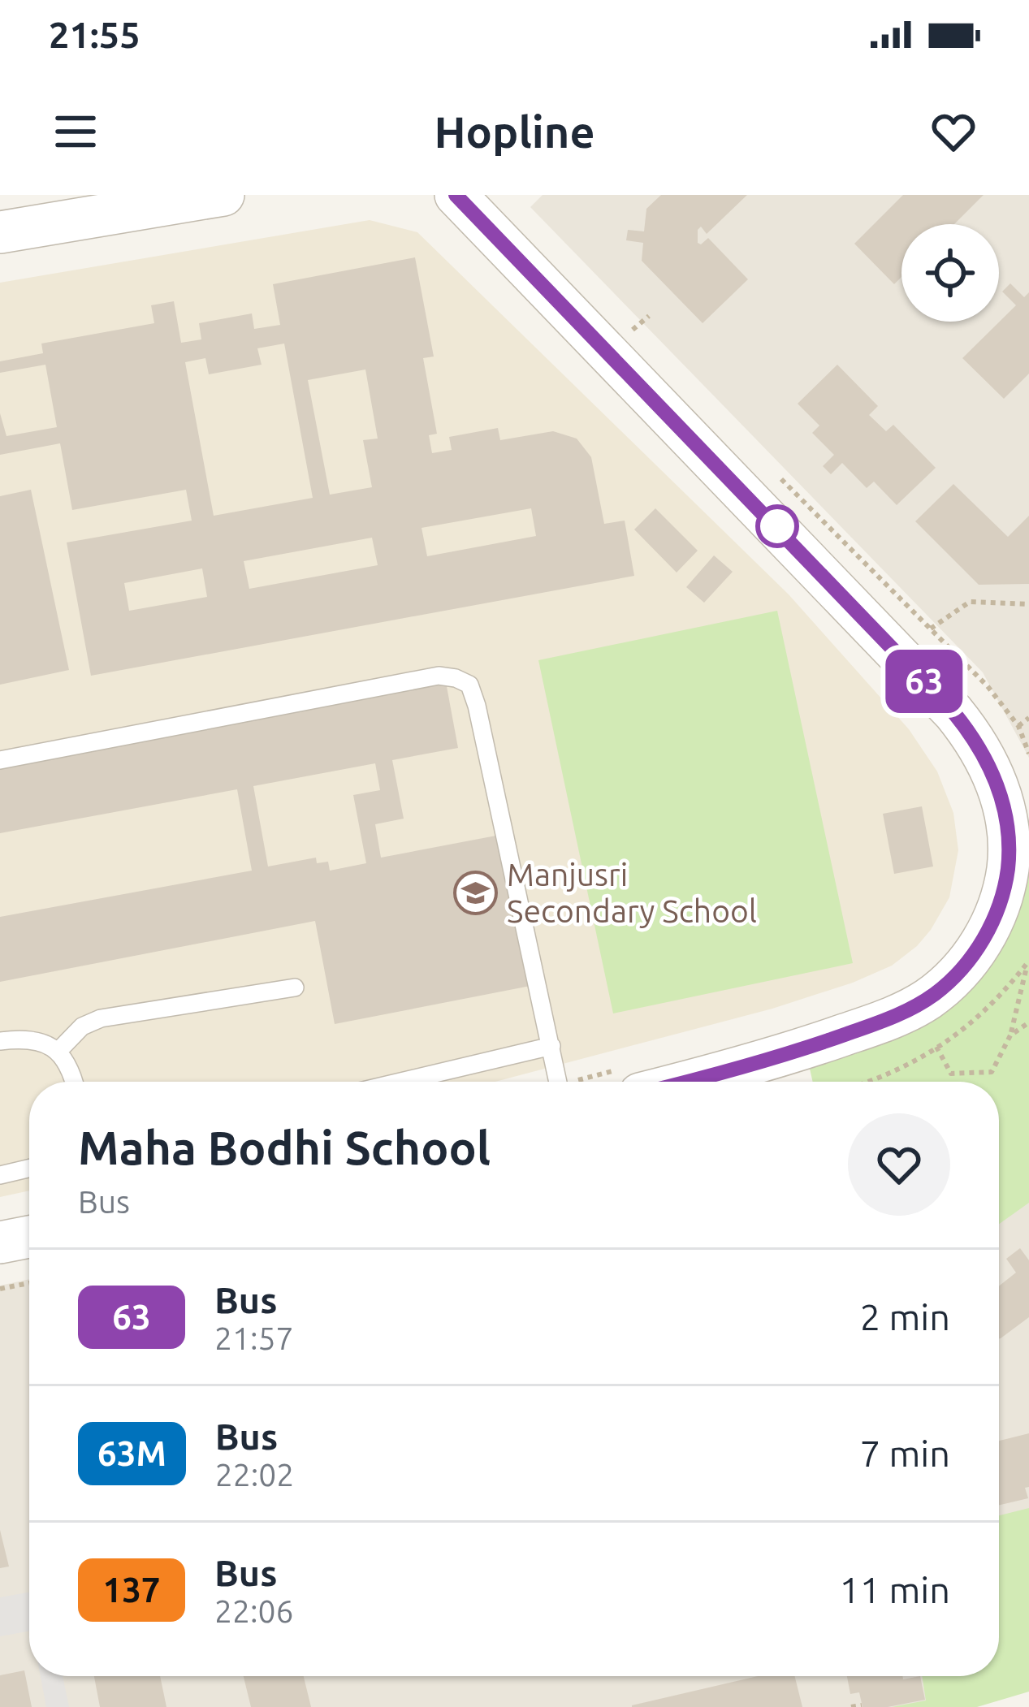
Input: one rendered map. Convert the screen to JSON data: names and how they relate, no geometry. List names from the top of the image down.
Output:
{
  "places": {
    "school or university": ["Manjusri Secondary School"]
  },
  "lines": ["bus line 63"],
  "page": {
    "status": "21:55",
    "header": "Hopline",
    "on_map": "63",
    "heading": ["Maha Bodhi School", "Bus"],
    "list": [
      {
        "mark": "63",
        "name": "Bus",
        "note": "21:57",
        "value": "2 min"
      },
      {
        "mark": "63M",
        "name": "Bus",
        "note": "22:02",
        "value": "7 min"
      },
      {
        "mark": "137",
        "name": "Bus",
        "note": "22:06",
        "value": "11 min"
      }
    ]
  }
}
